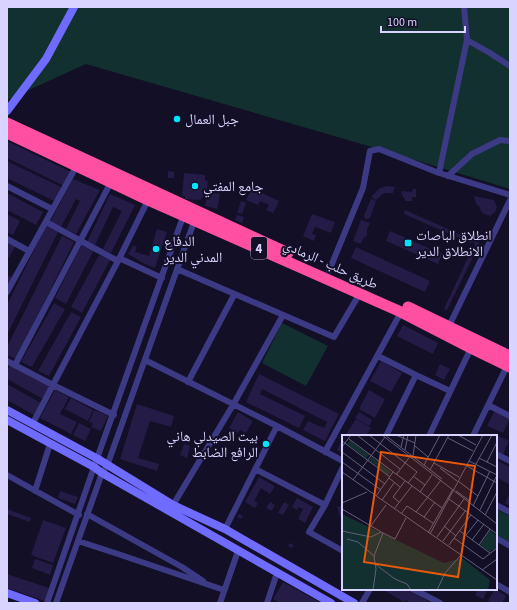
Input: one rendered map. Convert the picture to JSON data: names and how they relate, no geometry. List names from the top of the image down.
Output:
{
  "streets": {
    "highway": ["4", "طريق حلب - الرمادي"]
  },
  "places": {
    "other": [
      "جبل العمال",
      "جامع المفتي",
      "الدفاع المدني الدير",
      "بيت الصيدلي هاني الرافع الضابط"
    ],
    "transit": ["انطلاق الباصات الانطلاق الدير"]
  },
  "scale_bar": "100 m"
}
